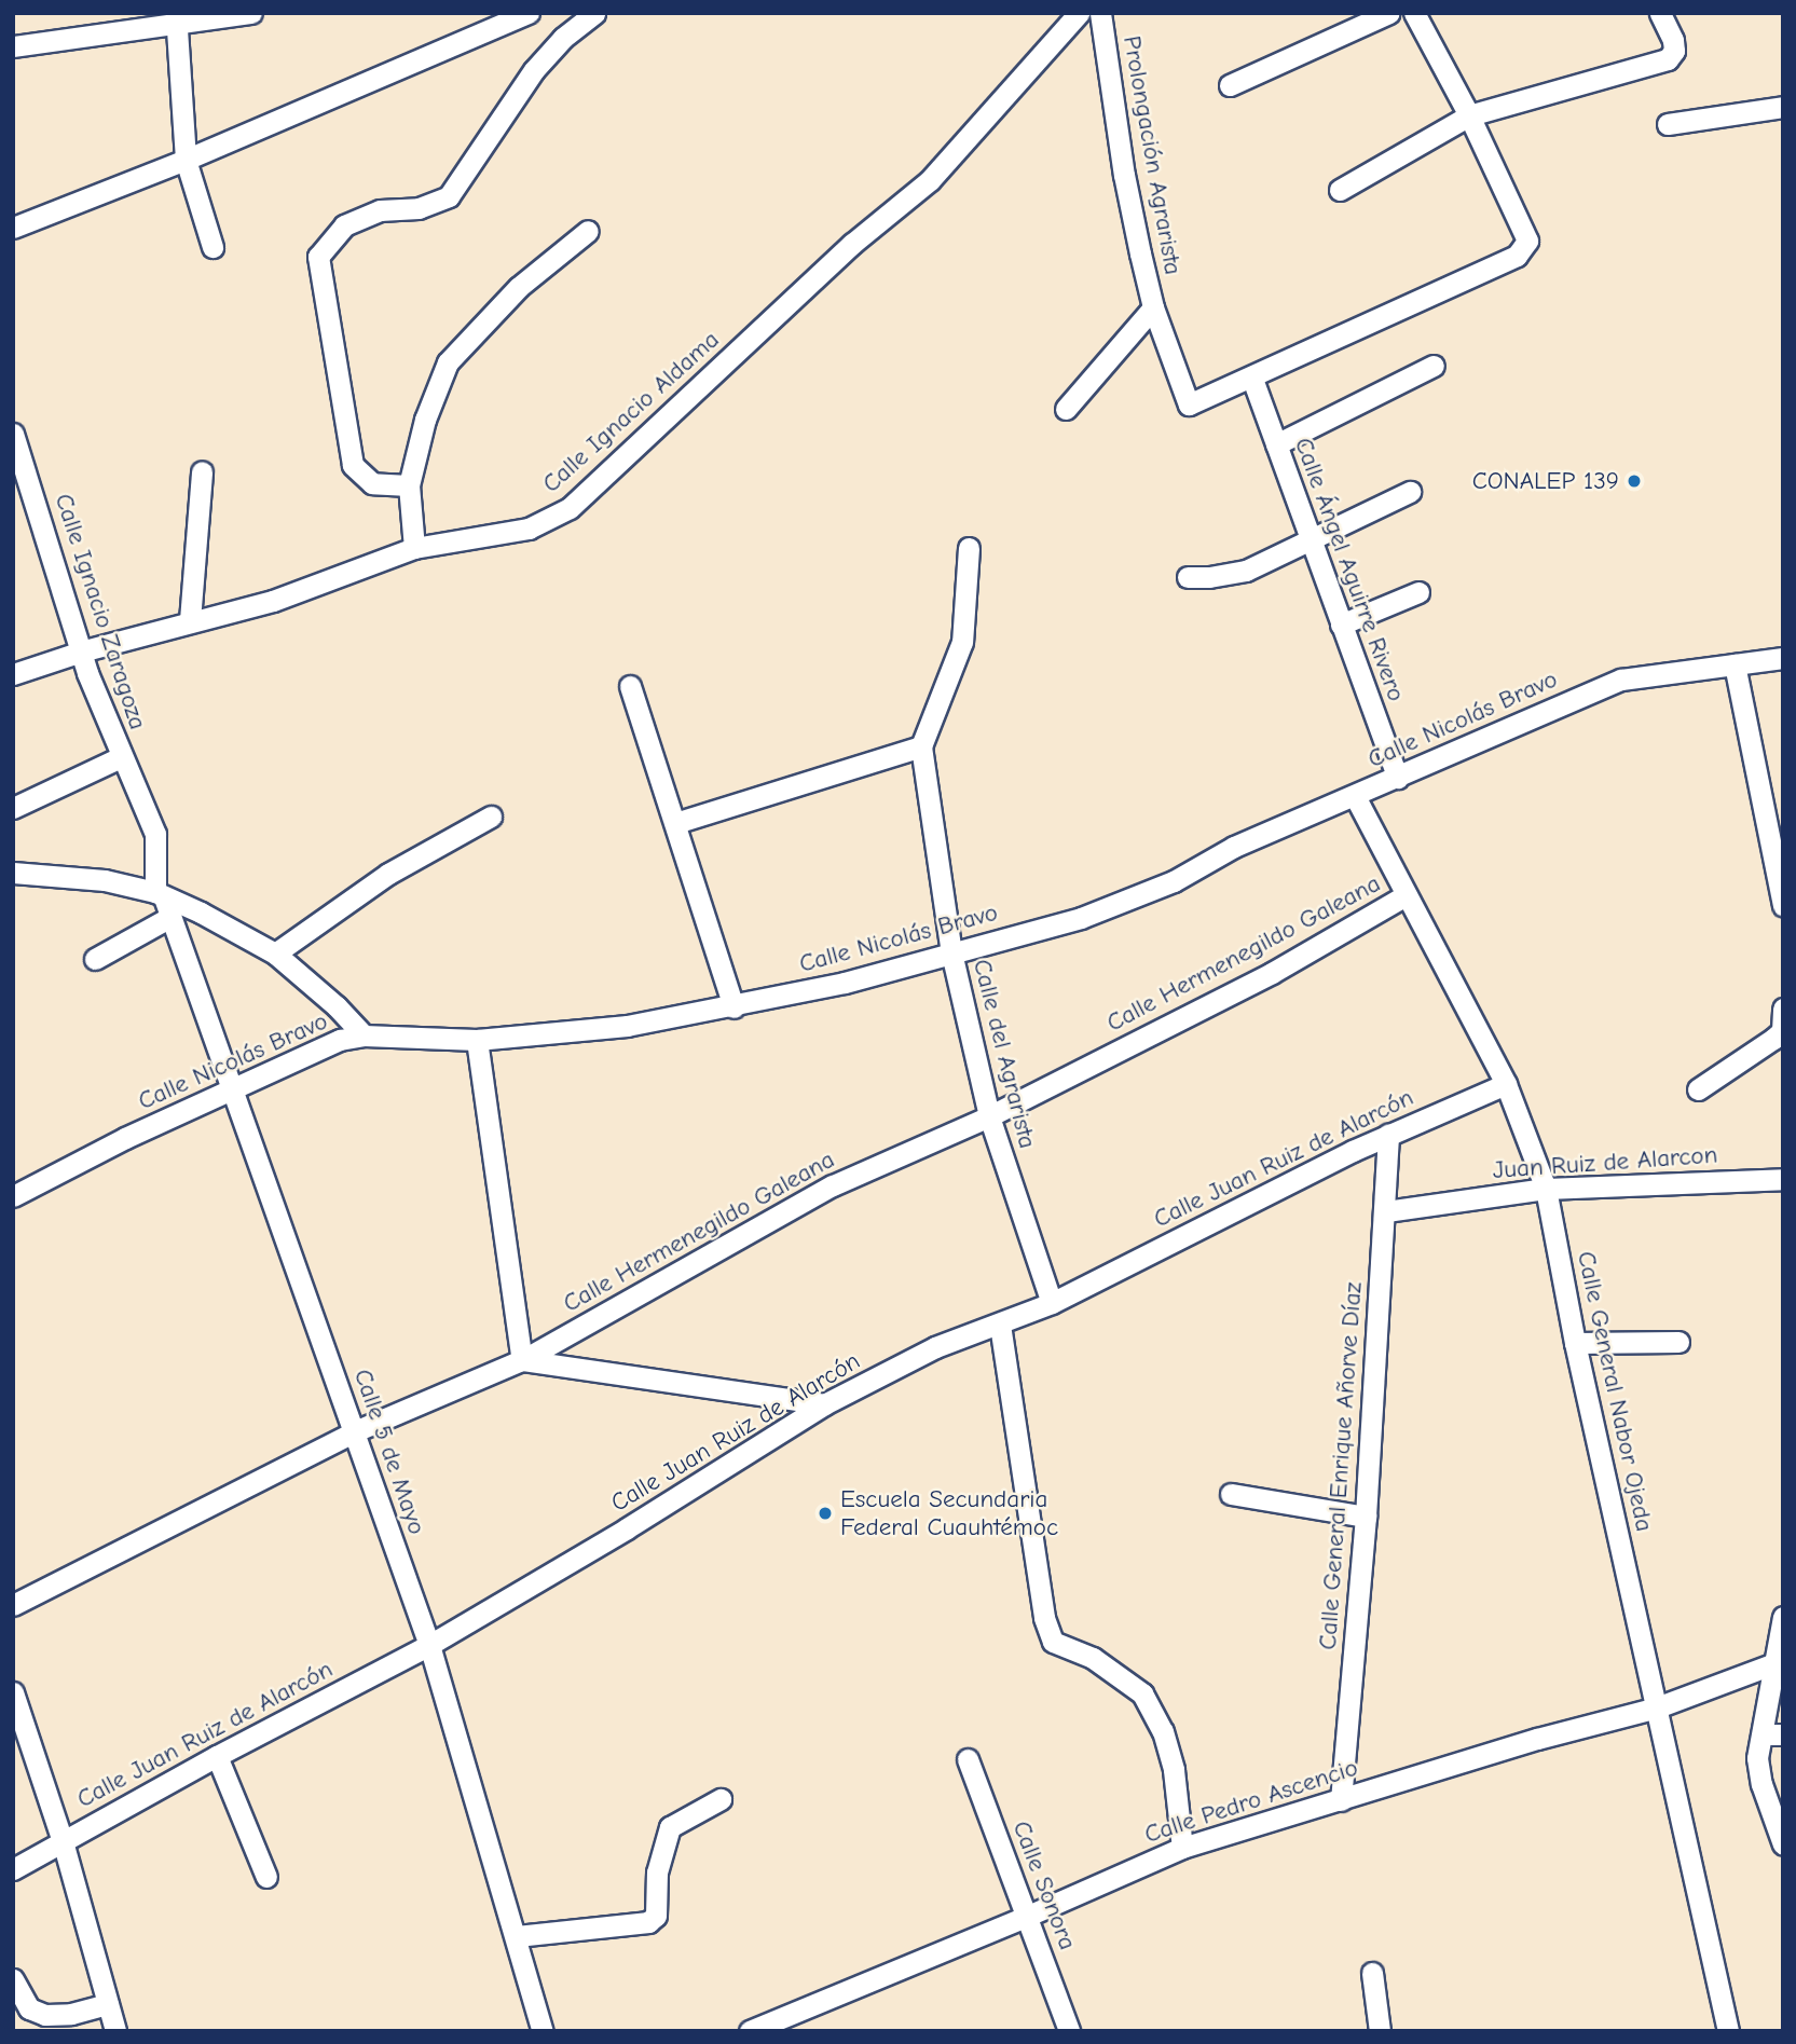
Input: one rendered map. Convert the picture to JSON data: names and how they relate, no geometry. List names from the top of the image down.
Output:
{
  "streets": {
    "street": [
      "Prolongación Agrarista",
      "Calle Ignacio Aldama",
      "Calle Ángel Aguirre Rivero",
      "Calle Ignacio Zaragoza",
      "Calle Nicolás Bravo",
      "Calle Hermenegildo Galeana",
      "Calle del Agrarista",
      "Calle Juan Ruiz de Alarcón",
      "Juan Ruiz de Alarcon",
      "Calle General Nabor Ojeda",
      "Calle 5 de Mayo",
      "Calle General Enrique Añorve Díaz",
      "Calle Pedro Ascencio",
      "Calle Sonora"
    ]
  },
  "crossings": [
    ["Prolongación Agrarista", "Calle Ángel Aguirre Rivero"],
    ["Calle Ignacio Aldama", "Calle Ignacio Zaragoza"],
    ["Calle Ángel Aguirre Rivero", "Calle Nicolás Bravo"],
    ["Calle Ignacio Zaragoza", "Calle 5 de Mayo"],
    ["Calle Nicolás Bravo", "Calle del Agrarista"],
    ["Calle Nicolás Bravo", "Calle General Nabor Ojeda"],
    ["Calle Nicolás Bravo", "Calle 5 de Mayo"],
    ["Calle Hermenegildo Galeana", "Calle del Agrarista"],
    ["Calle Hermenegildo Galeana", "Calle General Nabor Ojeda"],
    ["Calle Hermenegildo Galeana", "Calle 5 de Mayo"],
    ["Calle del Agrarista", "Calle Juan Ruiz de Alarcón"],
    ["Calle Juan Ruiz de Alarcón", "Calle General Nabor Ojeda"],
    ["Calle Juan Ruiz de Alarcón", "Calle 5 de Mayo"],
    ["Calle Juan Ruiz de Alarcón", "Calle General Enrique Añorve Díaz"],
    ["Juan Ruiz de Alarcon", "Calle General Nabor Ojeda"],
    ["Juan Ruiz de Alarcon", "Calle General Enrique Añorve Díaz"],
    ["Calle General Nabor Ojeda", "Calle Pedro Ascencio"],
    ["Calle General Enrique Añorve Díaz", "Calle Pedro Ascencio"],
    ["Calle Pedro Ascencio", "Calle Sonora"]
  ],
  "places": ["CONALEP 139", "Escuela Secundaria Federal Cuauhtémoc"]
}
